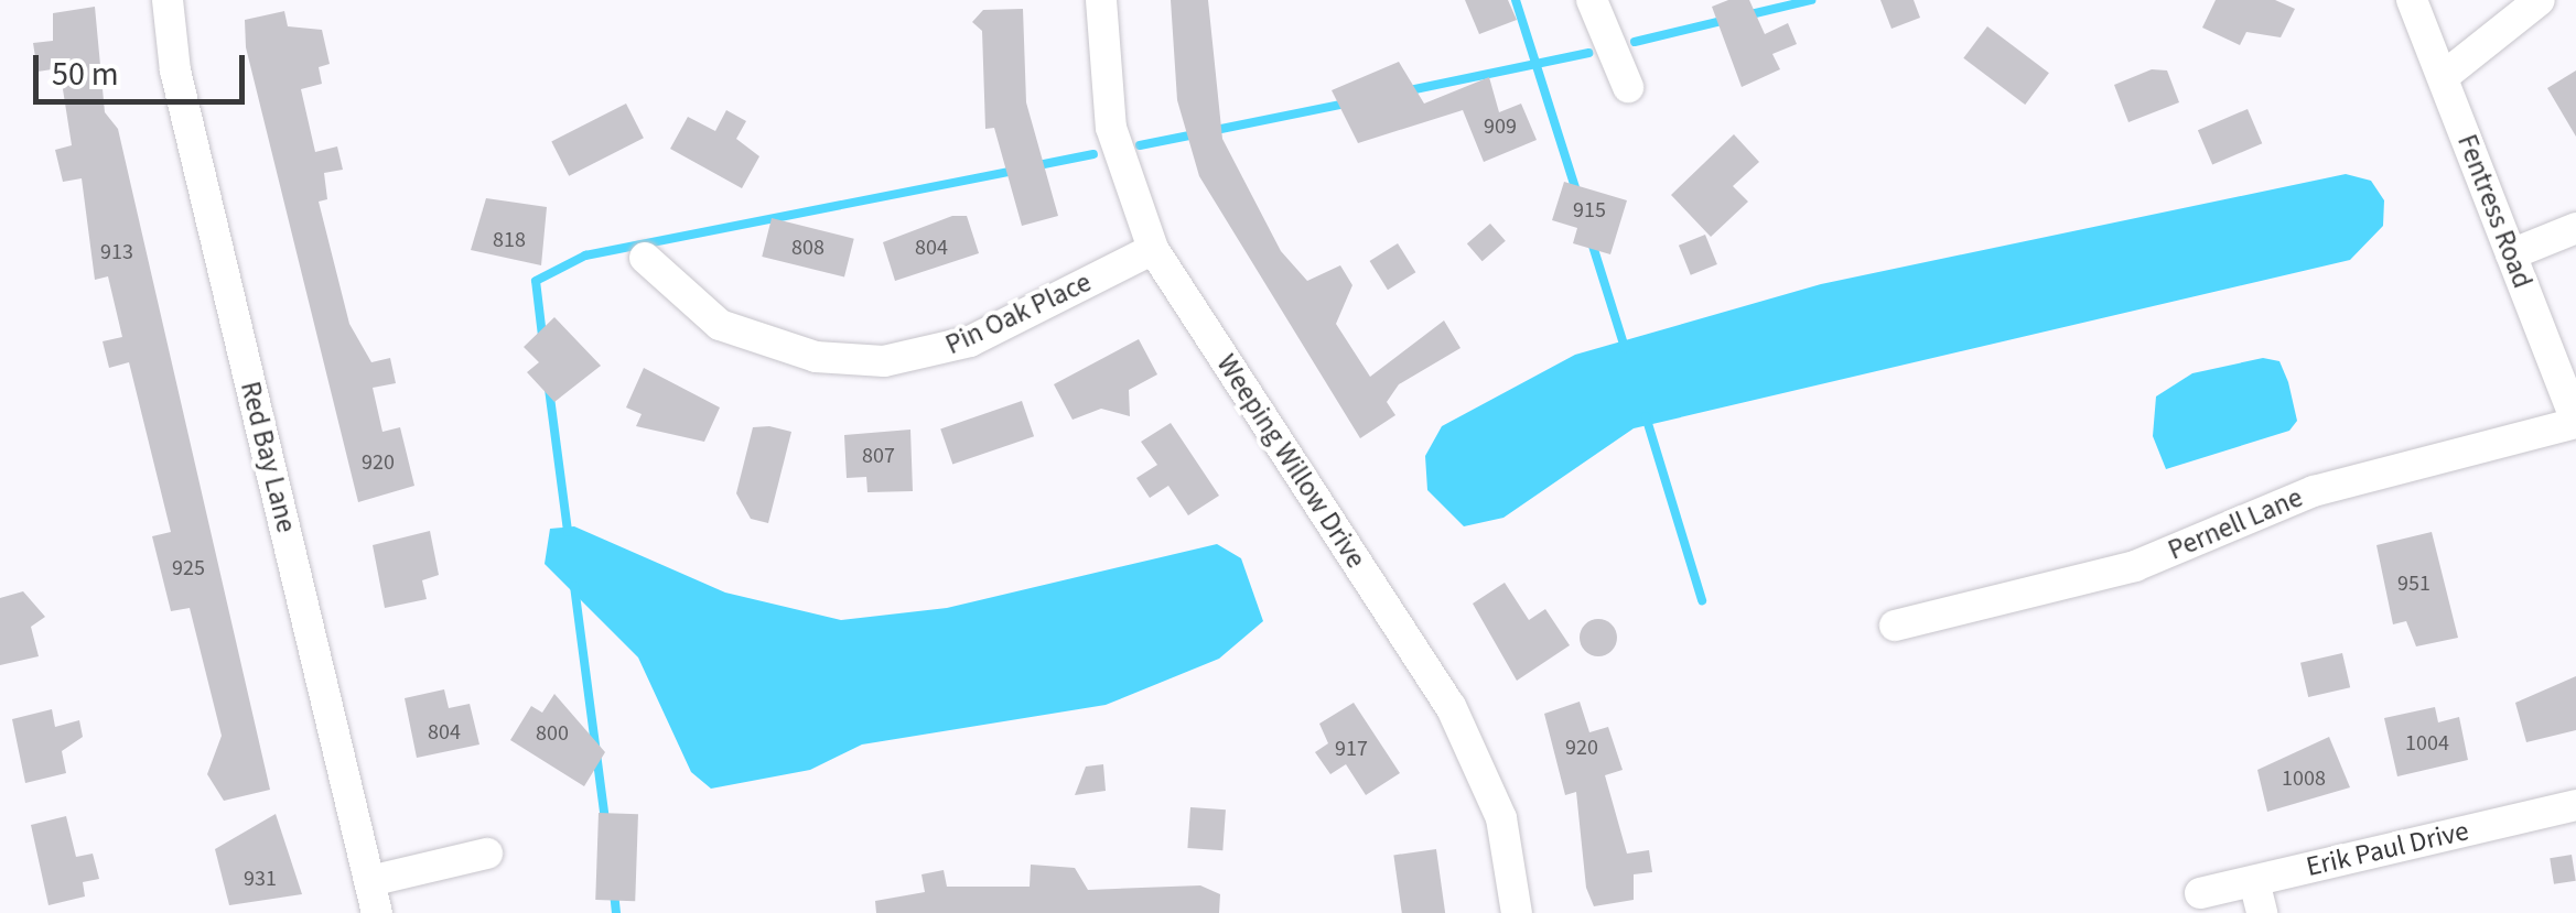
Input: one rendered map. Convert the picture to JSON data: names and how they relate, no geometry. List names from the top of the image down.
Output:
{
  "streets": {
    "street": [
      "Fentress Road",
      "Pin Oak Place",
      "Red Bay Lane",
      "Weeping Willow Drive",
      "Pernell Lane",
      "Erik Paul Drive"
    ]
  },
  "crossings": [
    ["Fentress Road", "Pernell Lane"],
    ["Pin Oak Place", "Weeping Willow Drive"]
  ],
  "house_numbers": [
    "909",
    "915",
    "818",
    "808",
    "804",
    "913",
    "807",
    "920",
    "925",
    "951",
    "804",
    "800",
    "1004",
    "920",
    "917",
    "1008",
    "931"
  ],
  "scale_bar": "50 m"
}
